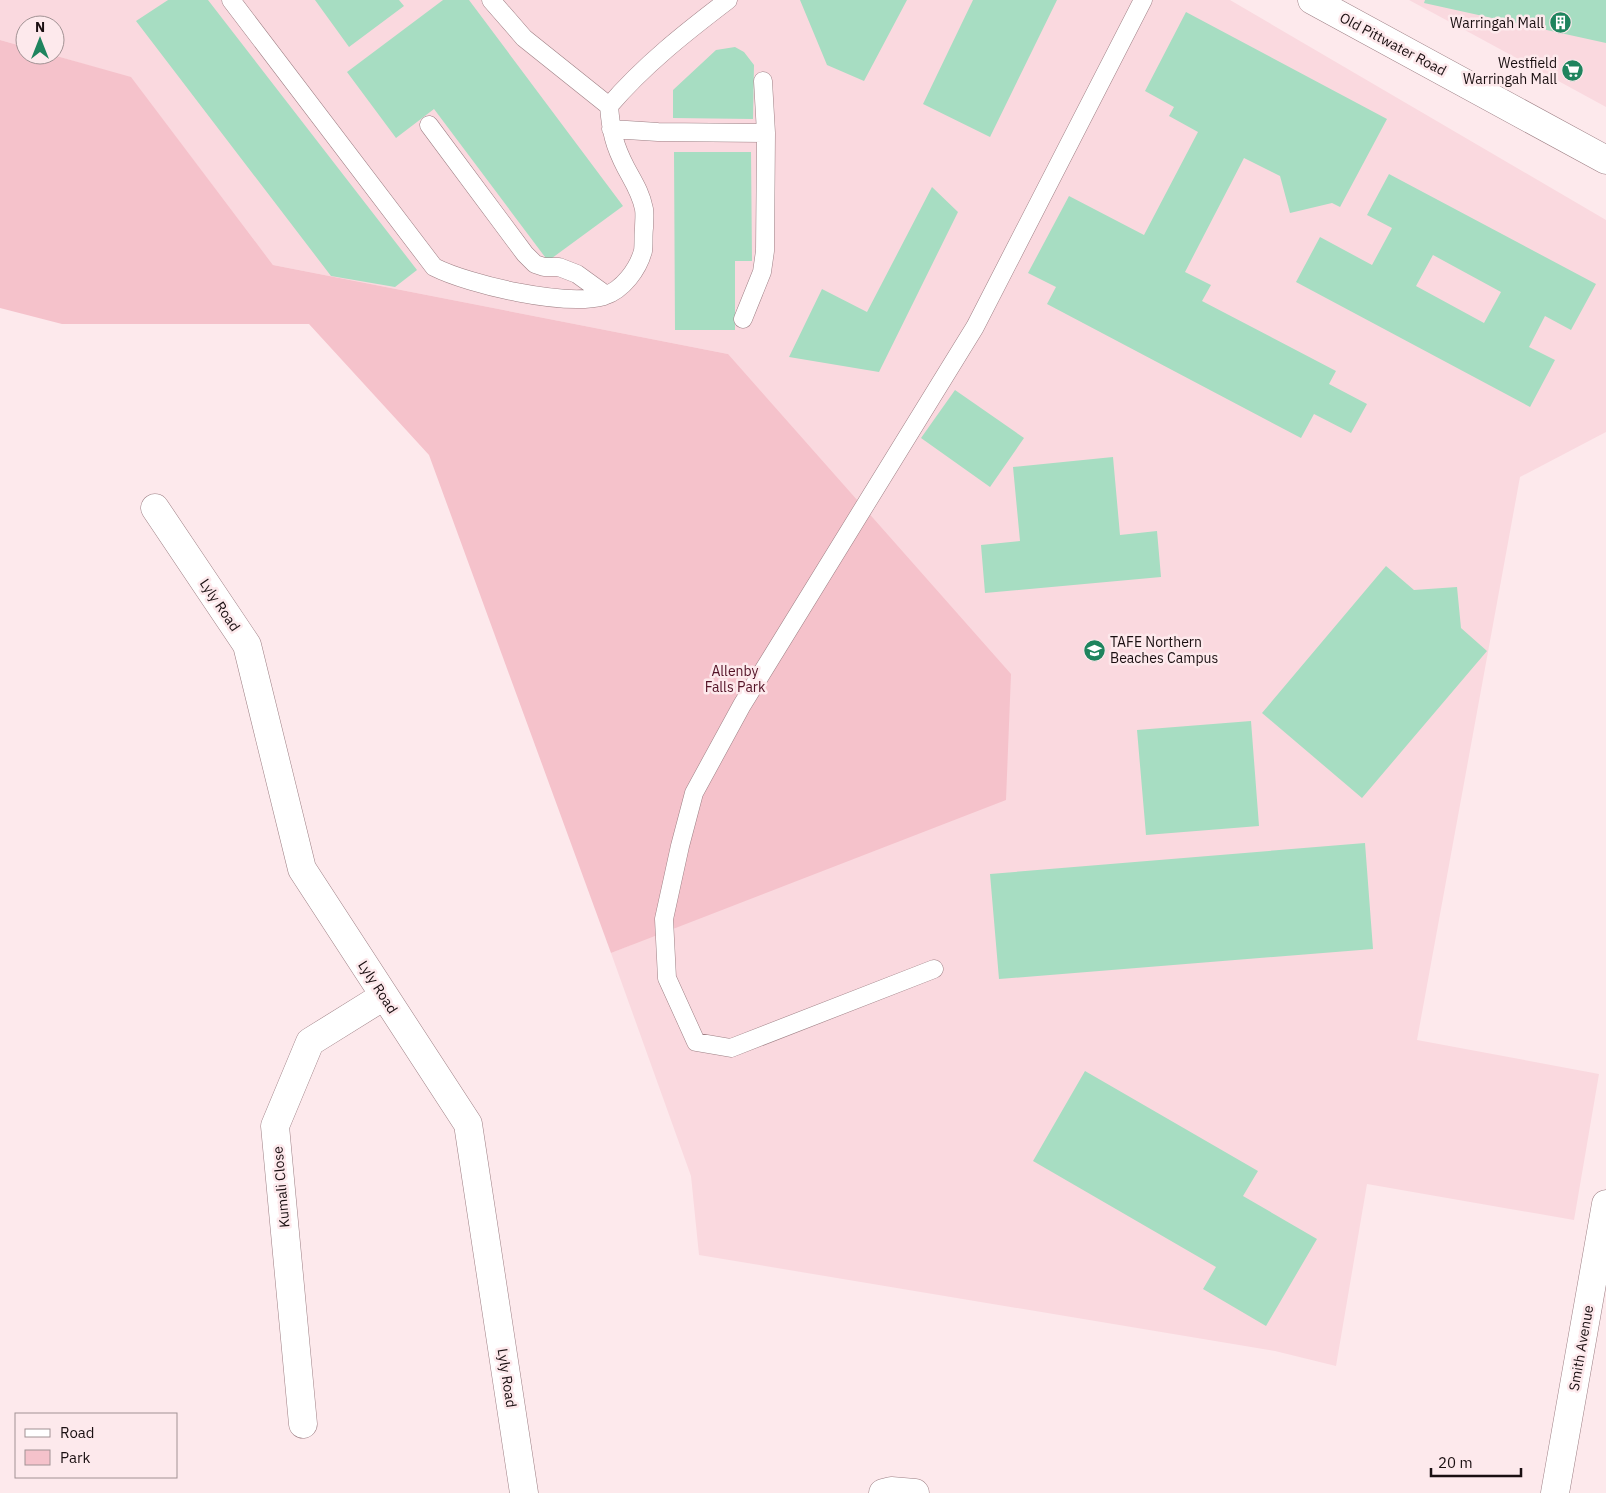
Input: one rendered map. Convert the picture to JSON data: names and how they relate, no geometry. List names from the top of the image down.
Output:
{
  "streets": {
    "street": [
      "Old Pittwater Road",
      "Lyly Road",
      "Kumali Close",
      "Smith Avenue"
    ]
  },
  "crossings": [
    ["Lyly Road", "Kumali Close"]
  ],
  "parks": ["Allenby Falls Park"],
  "places": {
    "building": ["Warringah Mall"],
    "supermarket": ["Westfield Warringah Mall"],
    "school or university": ["TAFE Northern Beaches Campus"]
  },
  "legend": ["Road", "Park"],
  "scale_bar": "20 m",
  "north": "top"
}
